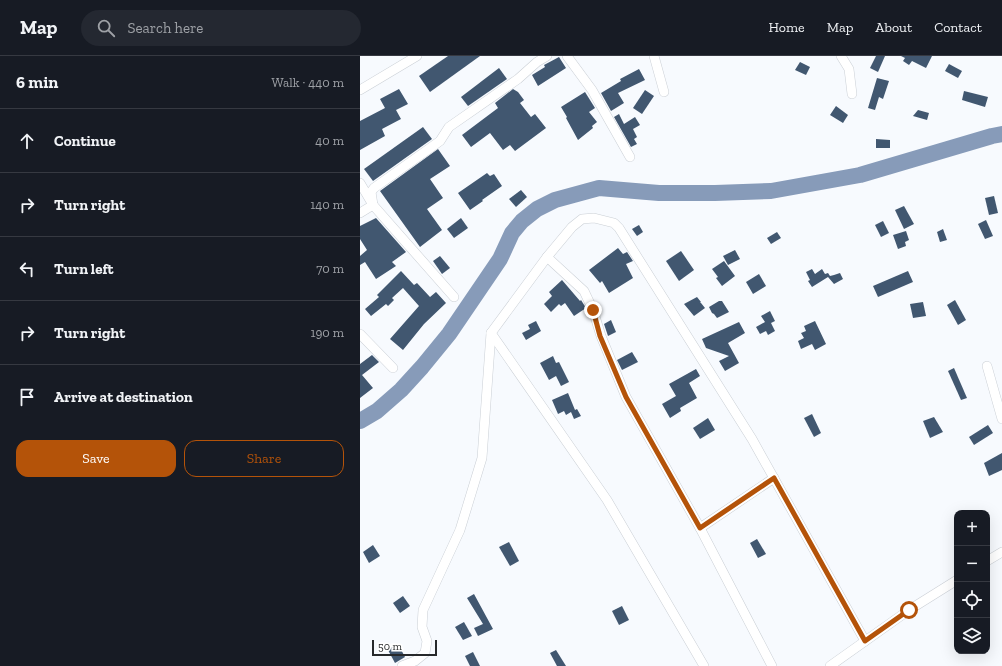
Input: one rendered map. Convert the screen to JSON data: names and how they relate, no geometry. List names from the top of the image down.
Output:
{
  "scale_bar": "50 m",
  "page": {
    "header": "Map",
    "search": "Search here",
    "nav": [
      "Home",
      "Map",
      "About",
      "Contact"
    ],
    "heading": ["6 min", "Walk · 440 m"],
    "list": [
      ["Continue", "40 m"],
      ["Turn right", "140 m"],
      ["Turn left", "70 m"],
      ["Turn right", "190 m"],
      "Arrive at destination"
    ],
    "buttons": ["Save", "Share"],
    "map_buttons": ["+", "−"],
    "scale": "50 m"
  }
}
